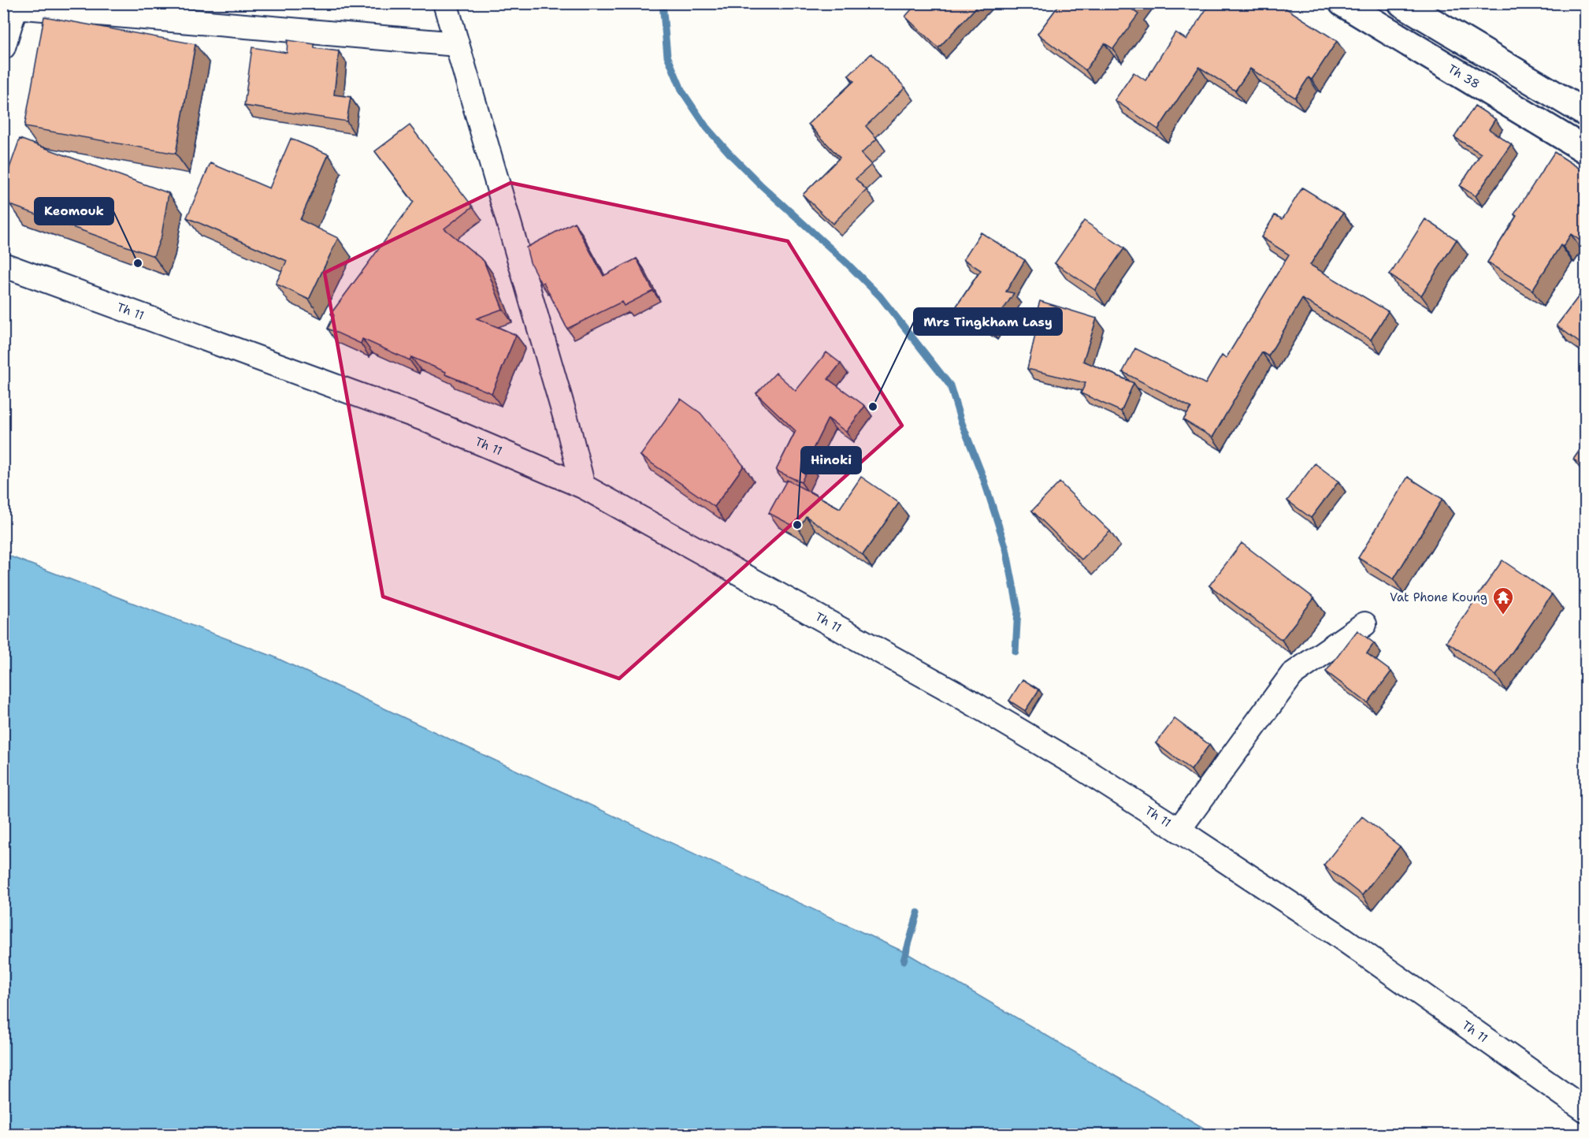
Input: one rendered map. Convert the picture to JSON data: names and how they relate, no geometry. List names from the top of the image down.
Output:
{
  "streets": {
    "street": ["Th 38", "Th 11"]
  },
  "places": {
    "other": ["Keomouk", "Mrs Tingkham Lasy", "Hinoki"],
    "temple": ["Vat Phone Koung"]
  }
}
